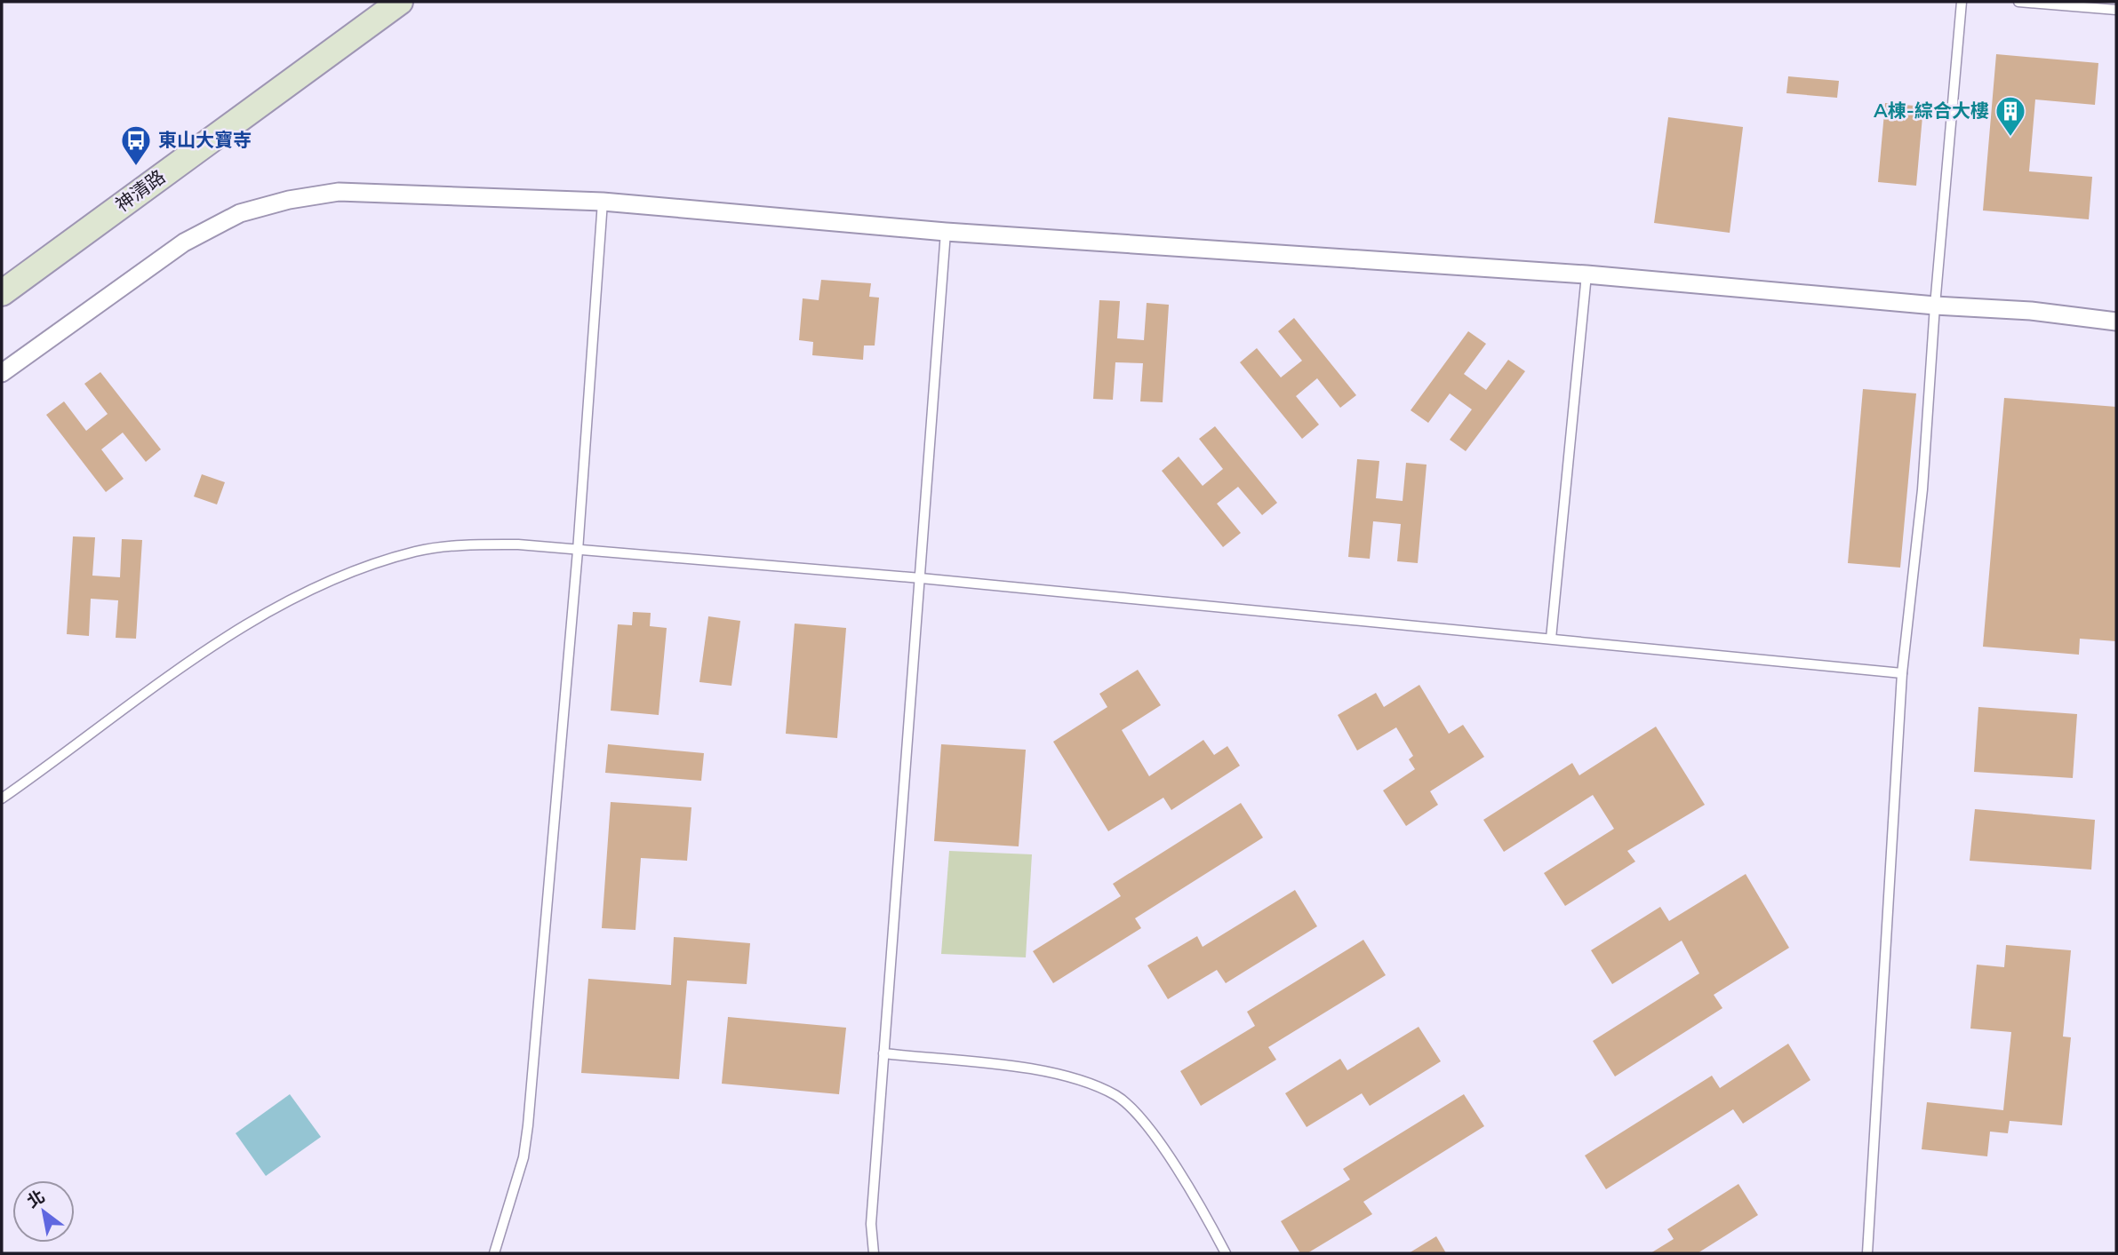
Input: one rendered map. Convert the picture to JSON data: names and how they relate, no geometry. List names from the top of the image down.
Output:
{
  "streets": {
    "street": ["神清路"]
  },
  "places": {
    "building": ["A棟-綜合大樓"],
    "bus stop": ["東山大寶寺"]
  },
  "north": "top left"
}
